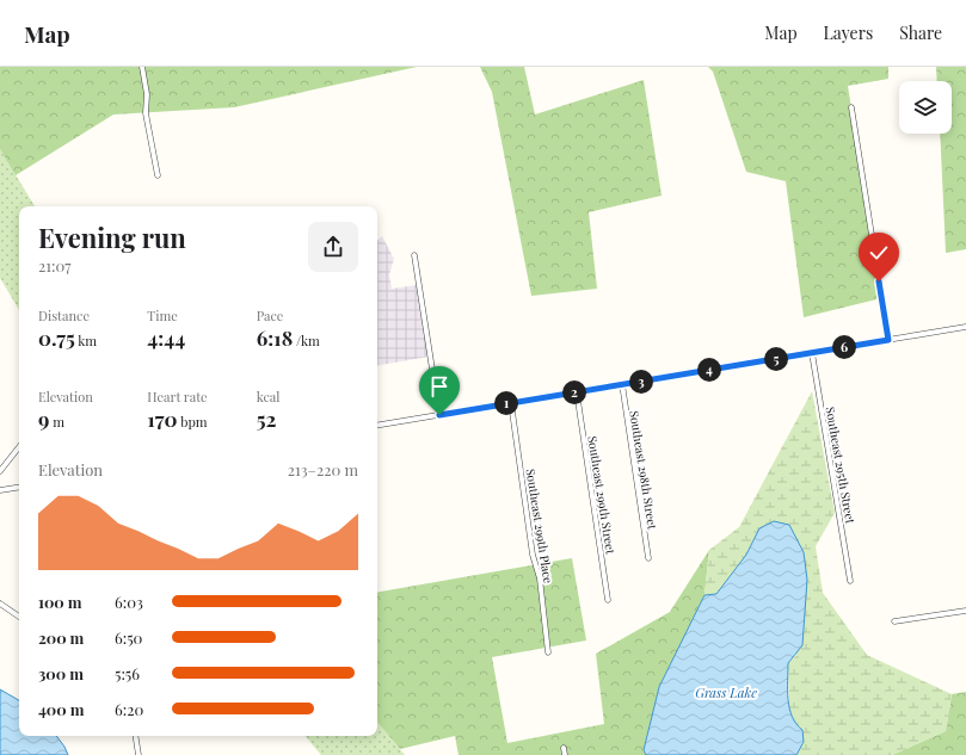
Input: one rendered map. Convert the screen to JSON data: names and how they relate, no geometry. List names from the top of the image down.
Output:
{
  "streets": {
    "street": [
      "Southeast 295th Street",
      "Southeast 298th Street",
      "Southeast 299th Street",
      "Southeast 299th Place"
    ]
  },
  "water": ["Grass Lake"],
  "page": {
    "header": "Map",
    "nav": ["Map", "Layers", "Share"],
    "heading": ["Evening run", "21:07"],
    "stats": [
      ["Distance", "0.75 km"],
      ["Time", "4:44"],
      ["Pace", "6:18 /km"],
      ["Elevation", "9 m"],
      ["Heart rate", "170 bpm"],
      ["kcal", "52"]
    ],
    "pins": [
      "6",
      "5",
      "4",
      "3",
      "2",
      "1"
    ],
    "chart": ["Elevation", "213–220 m"],
    "list": [
      {
        "name": "100 m",
        "note": "6:03"
      },
      {
        "name": "200 m",
        "note": "6:50"
      },
      {
        "name": "300 m",
        "note": "5:56"
      },
      {
        "name": "400 m",
        "note": "6:20"
      }
    ]
  }
}
